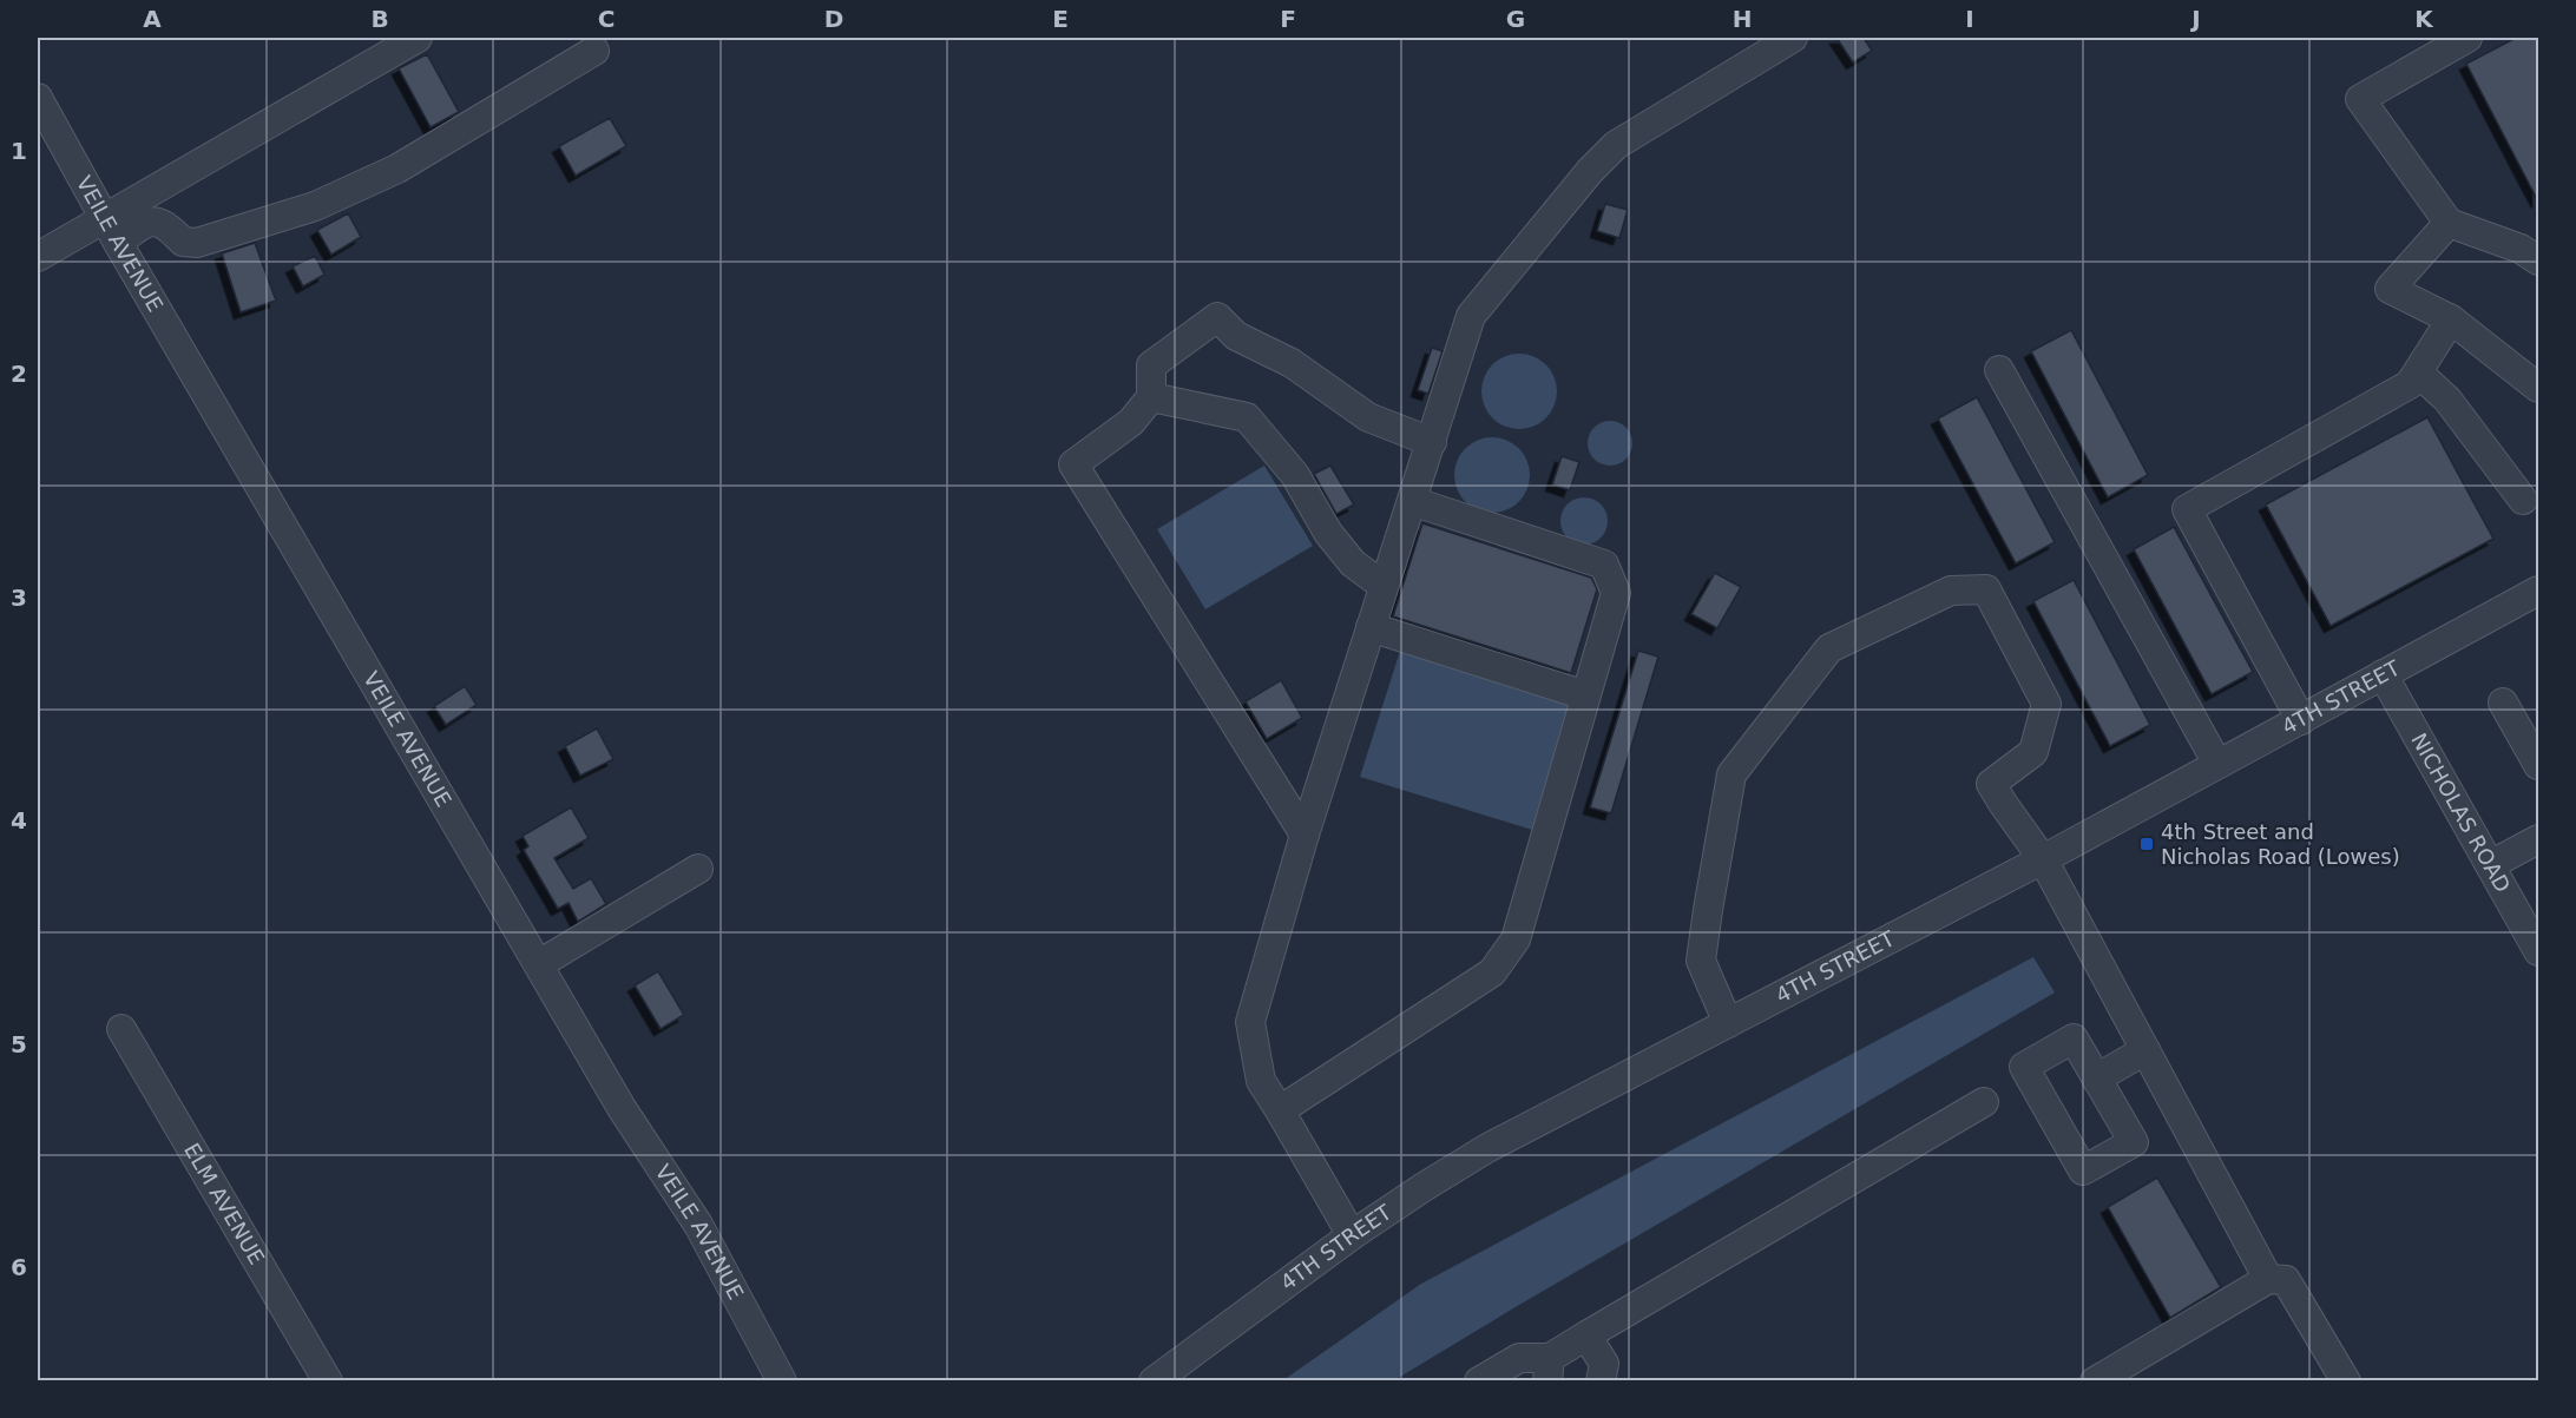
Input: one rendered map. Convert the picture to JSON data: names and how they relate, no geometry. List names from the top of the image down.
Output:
{
  "streets": {
    "street": [
      "VEILE AVENUE",
      "4TH STREET",
      "NICHOLAS ROAD",
      "ELM AVENUE"
    ]
  },
  "crossings": [
    ["4TH STREET", "NICHOLAS ROAD"]
  ],
  "places": {
    "transit": ["4th Street and Nicholas Road (Lowes)"]
  },
  "grid": {
    "columns": [
      "A",
      "B",
      "C",
      "D",
      "E",
      "F",
      "G",
      "H",
      "I",
      "J",
      "K"
    ],
    "rows": [
      "1",
      "2",
      "3",
      "4",
      "5",
      "6"
    ]
  }
}
